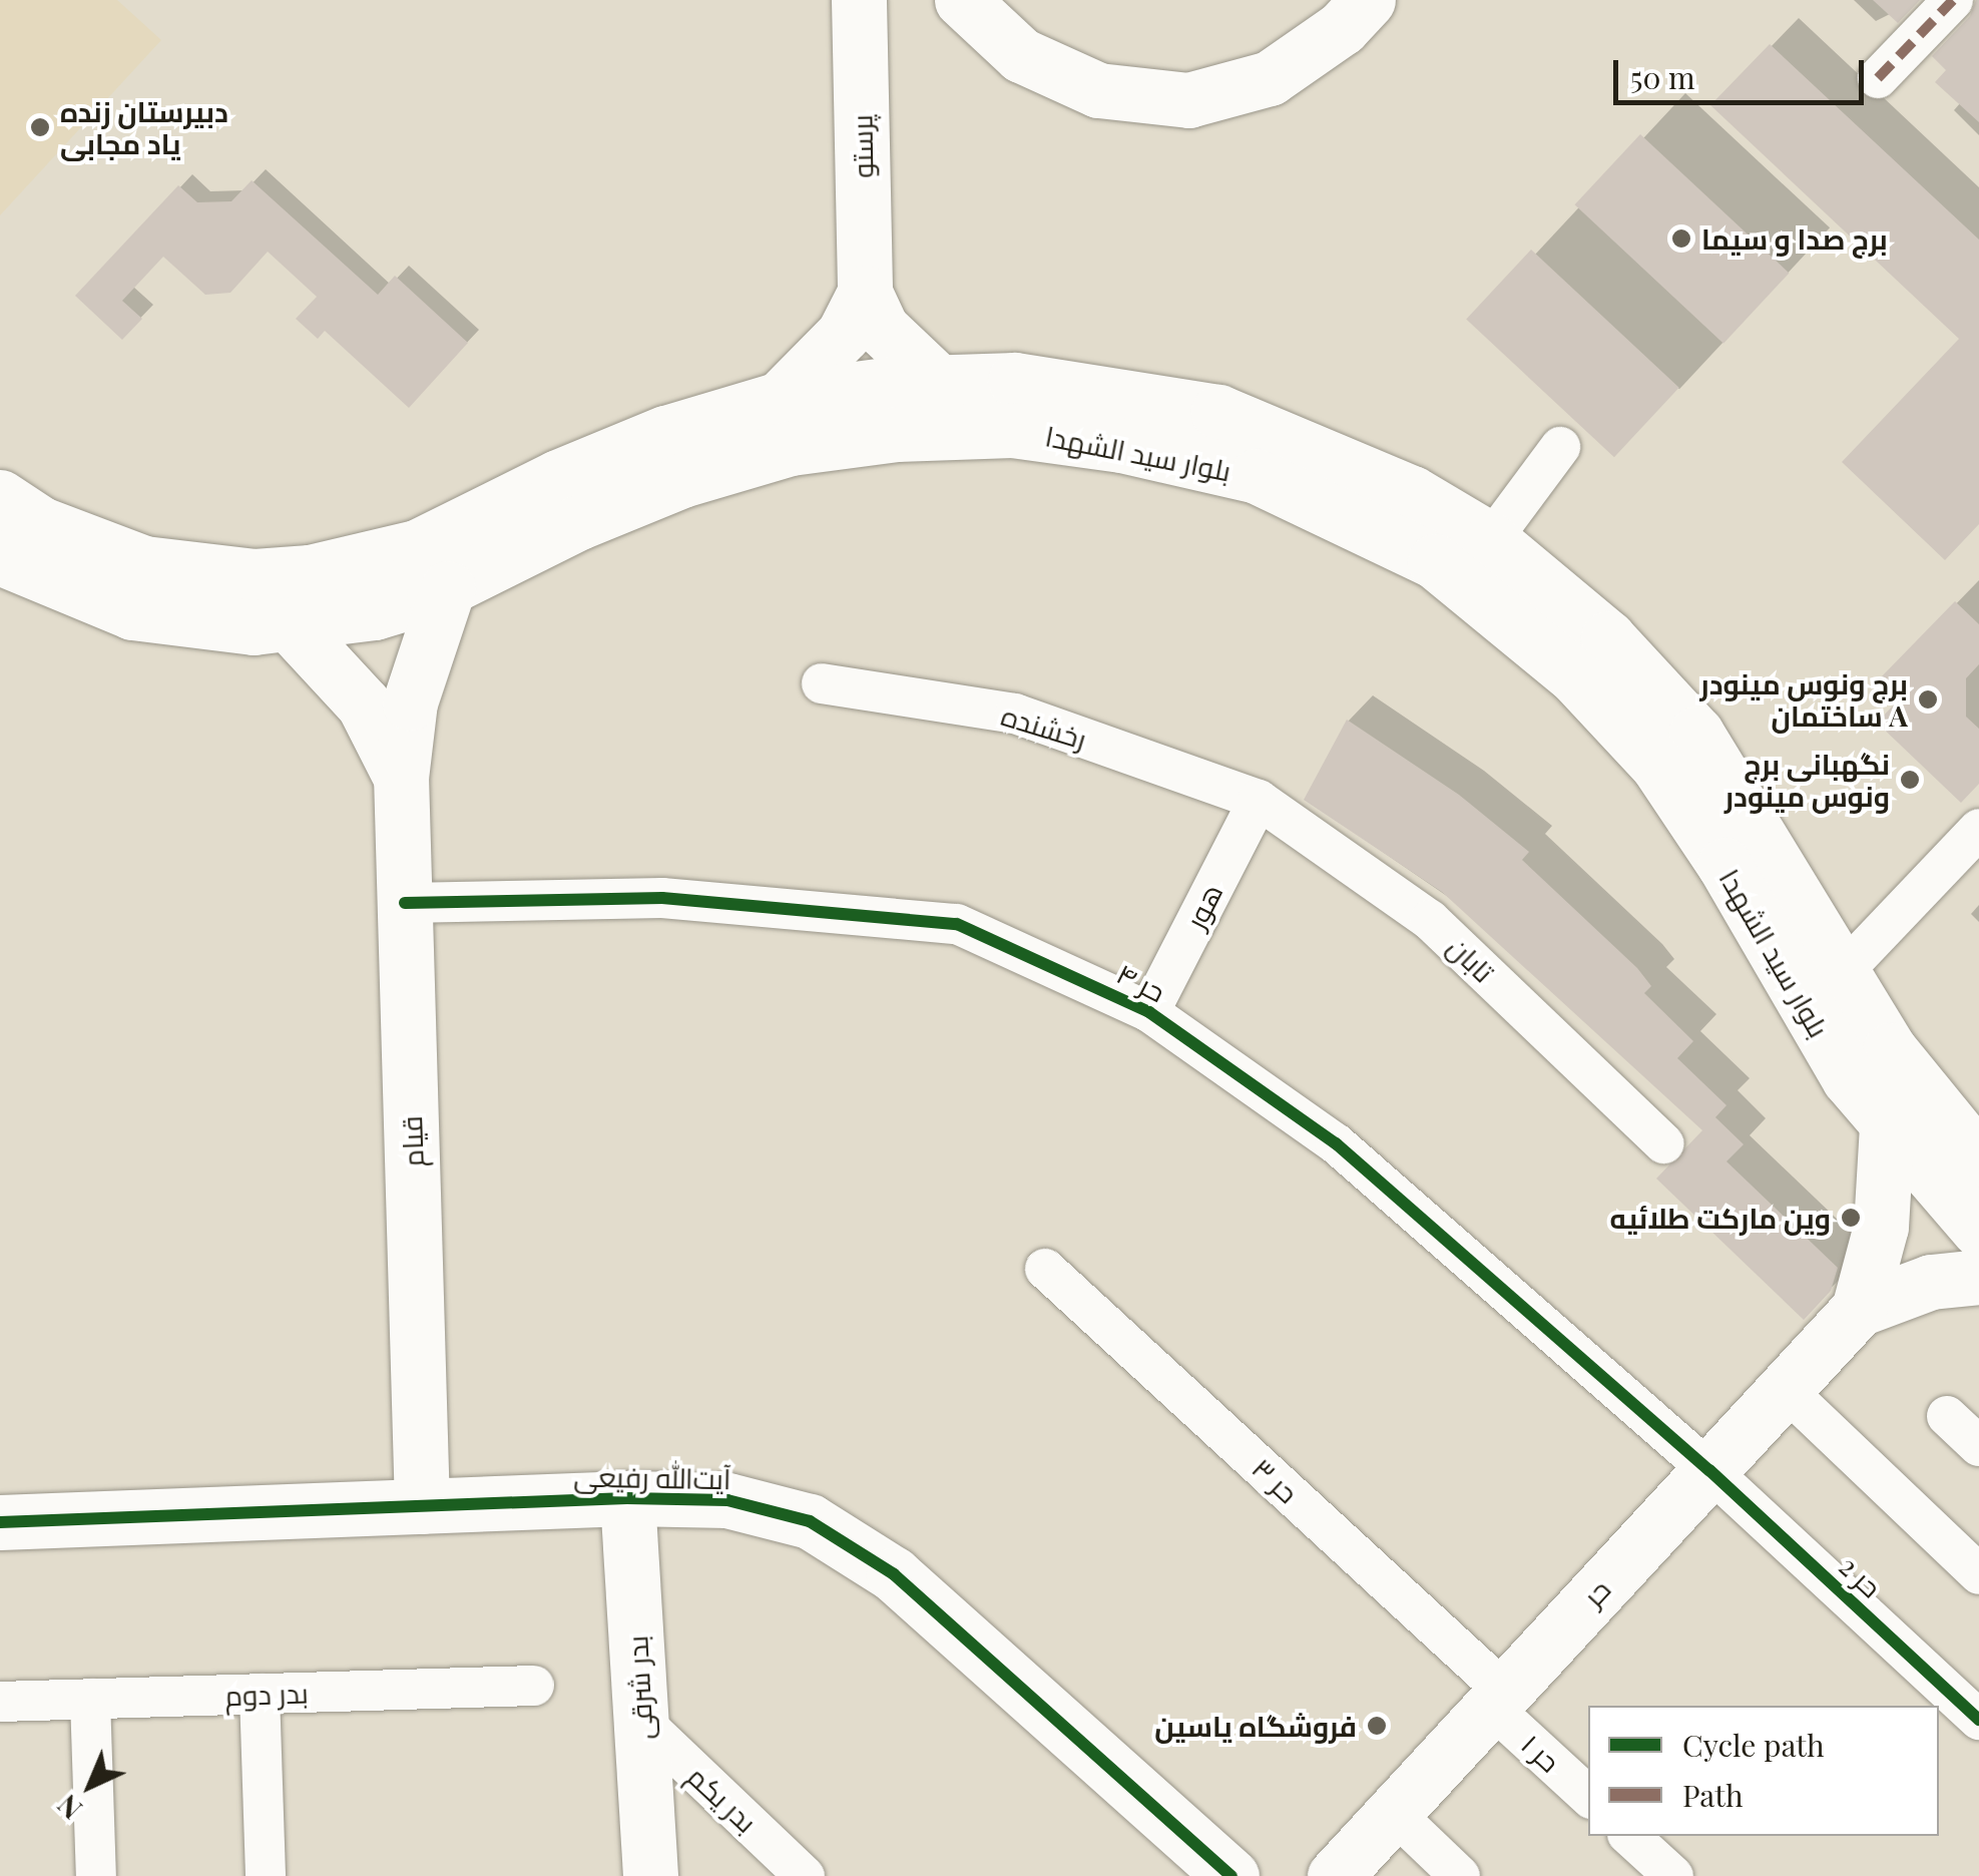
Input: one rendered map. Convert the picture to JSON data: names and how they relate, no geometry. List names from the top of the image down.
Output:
{
  "streets": {
    "street": [
      "پرستو",
      "بلوار سید الشهدا",
      "رخشنده",
      "هور",
      "تابان",
      "حر ۴",
      "قیام",
      "آیت‌الله رفیعی",
      "حر ۳",
      "حر 2",
      "حر",
      "بدر شرقی",
      "بدر دوم",
      "حر ۱",
      "بدر یکم"
    ]
  },
  "crossings": [
    ["پرستو", "بلوار سید الشهدا"],
    ["بلوار سید الشهدا", "قیام"],
    ["بلوار سید الشهدا", "حر"],
    ["رخشنده", "هور"],
    ["رخشنده", "تابان"],
    ["هور", "تابان"],
    ["هور", "حر ۴"],
    ["حر ۴", "قیام"],
    ["حر ۴", "حر 2"],
    ["حر ۴", "حر"],
    ["قیام", "آیت‌الله رفیعی"],
    ["آیت‌الله رفیعی", "بدر شرقی"],
    ["حر ۳", "حر"],
    ["حر ۳", "حر ۱"],
    ["حر 2", "حر"],
    ["حر", "حر ۱"],
    ["بدر شرقی", "بدر یکم"]
  ],
  "places": [
    "دبیرستان زنده یاد مجابی",
    "برج صدا و سیما",
    "برج ونوس مینودر ساختمان A",
    "نگهبانی برج ونوس مینودر",
    "وین مارکت طلائیه",
    "فروشگاه یاسین"
  ],
  "legend": ["Cycle path", "Path"],
  "scale_bar": "50 m",
  "north": "bottom left"
}
